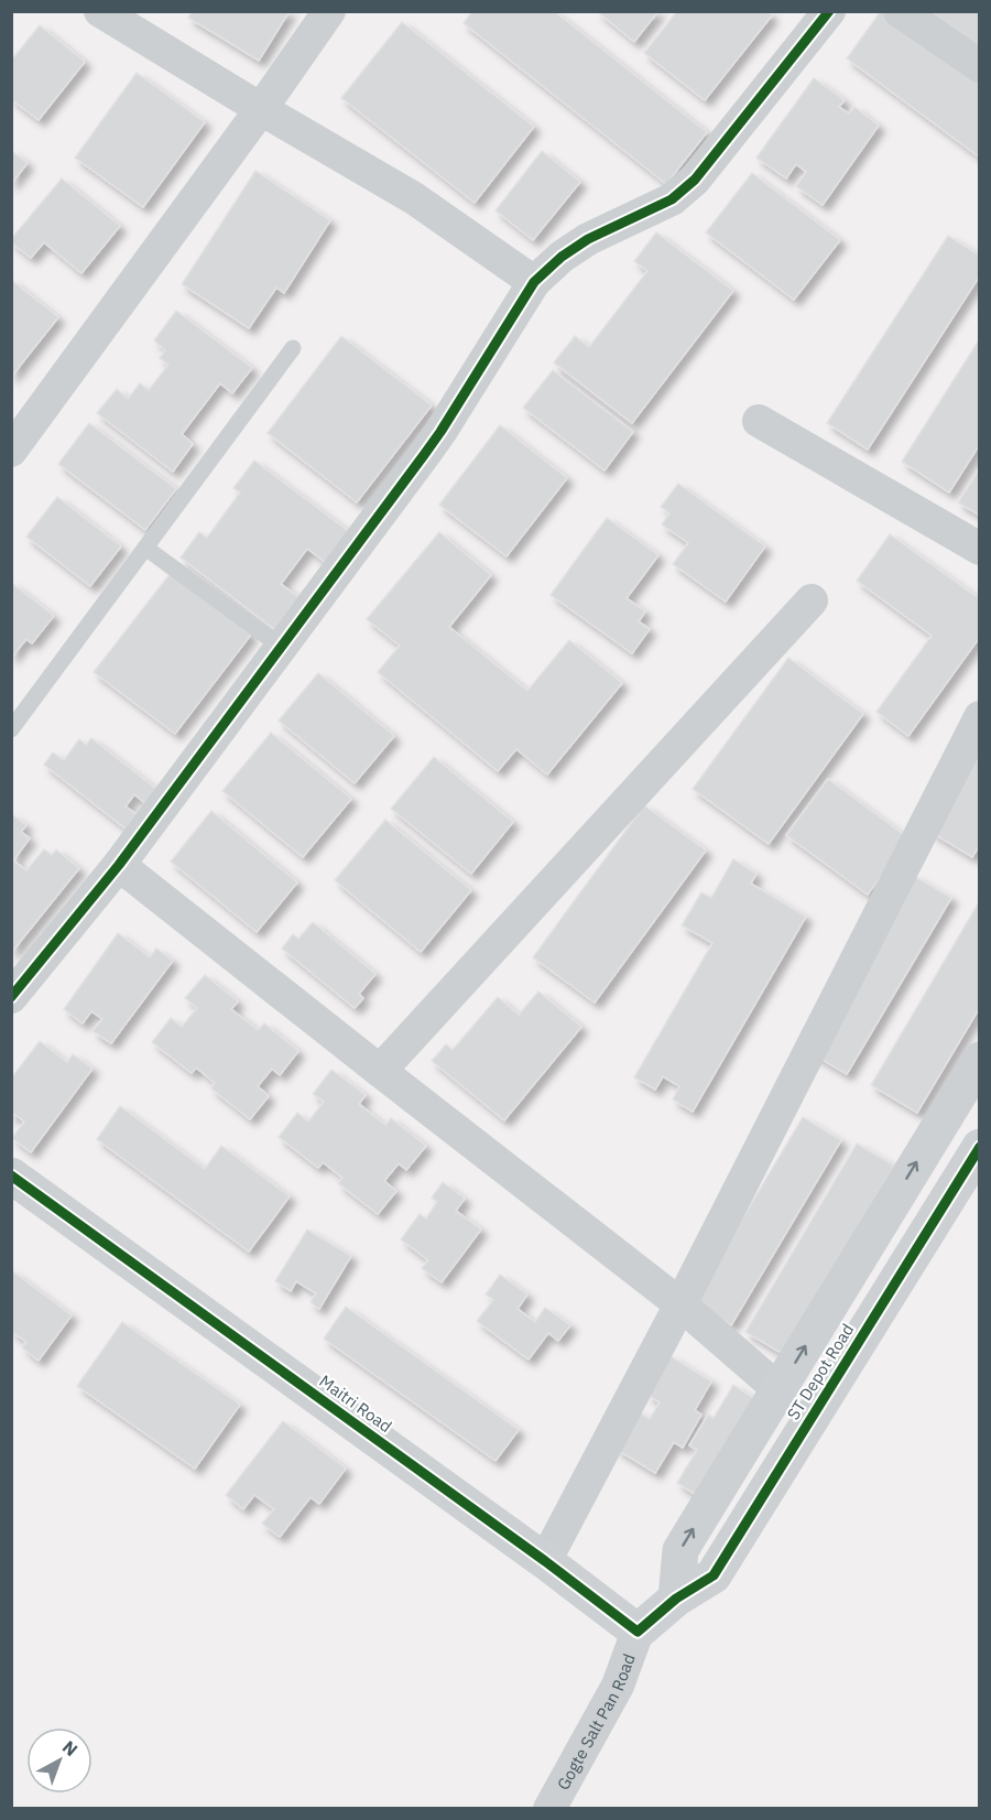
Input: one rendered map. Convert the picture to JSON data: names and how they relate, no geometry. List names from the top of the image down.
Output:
{
  "streets": {
    "street": ["ST Depot Road", "Maitri Road", "Gogte Salt Pan Road"]
  },
  "crossings": [
    ["Maitri Road", "Gogte Salt Pan Road"]
  ],
  "north": "top right"
}
